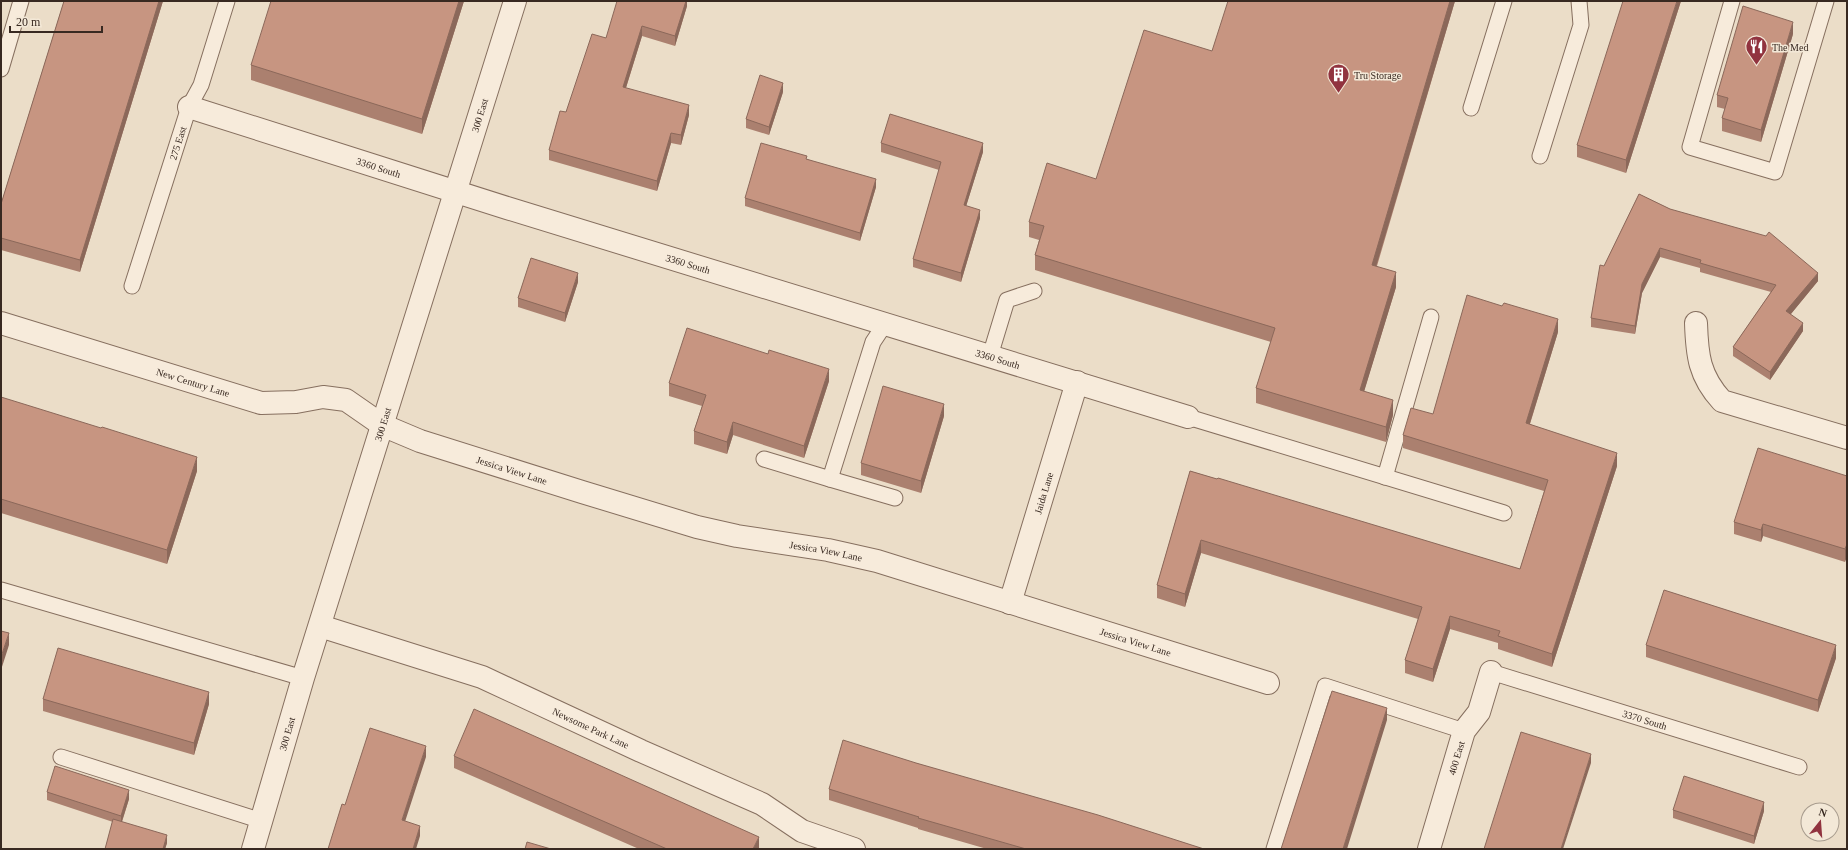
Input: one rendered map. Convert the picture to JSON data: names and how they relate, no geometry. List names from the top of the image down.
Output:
{
  "streets": {
    "street": [
      "300 East",
      "3360 South",
      "New Century Lane",
      "Jessica View Lane",
      "Jaida Lane",
      "Newsome Park Lane",
      "400 East"
    ],
    "lane": ["275 East", "3370 South"]
  },
  "crossings": [
    ["300 East", "3360 South"],
    ["300 East", "New Century Lane"],
    ["300 East", "Jessica View Lane"],
    ["300 East", "Newsome Park Lane"],
    ["275 East", "3360 South"],
    ["3360 South", "Jaida Lane"],
    ["New Century Lane", "Jessica View Lane"],
    ["Jessica View Lane", "Jaida Lane"],
    ["3370 South", "400 East"]
  ],
  "places": {
    "restaurant": ["The Med"],
    "building": ["Tru Storage"]
  },
  "scale_bar": "20 m",
  "north": "top"
}
